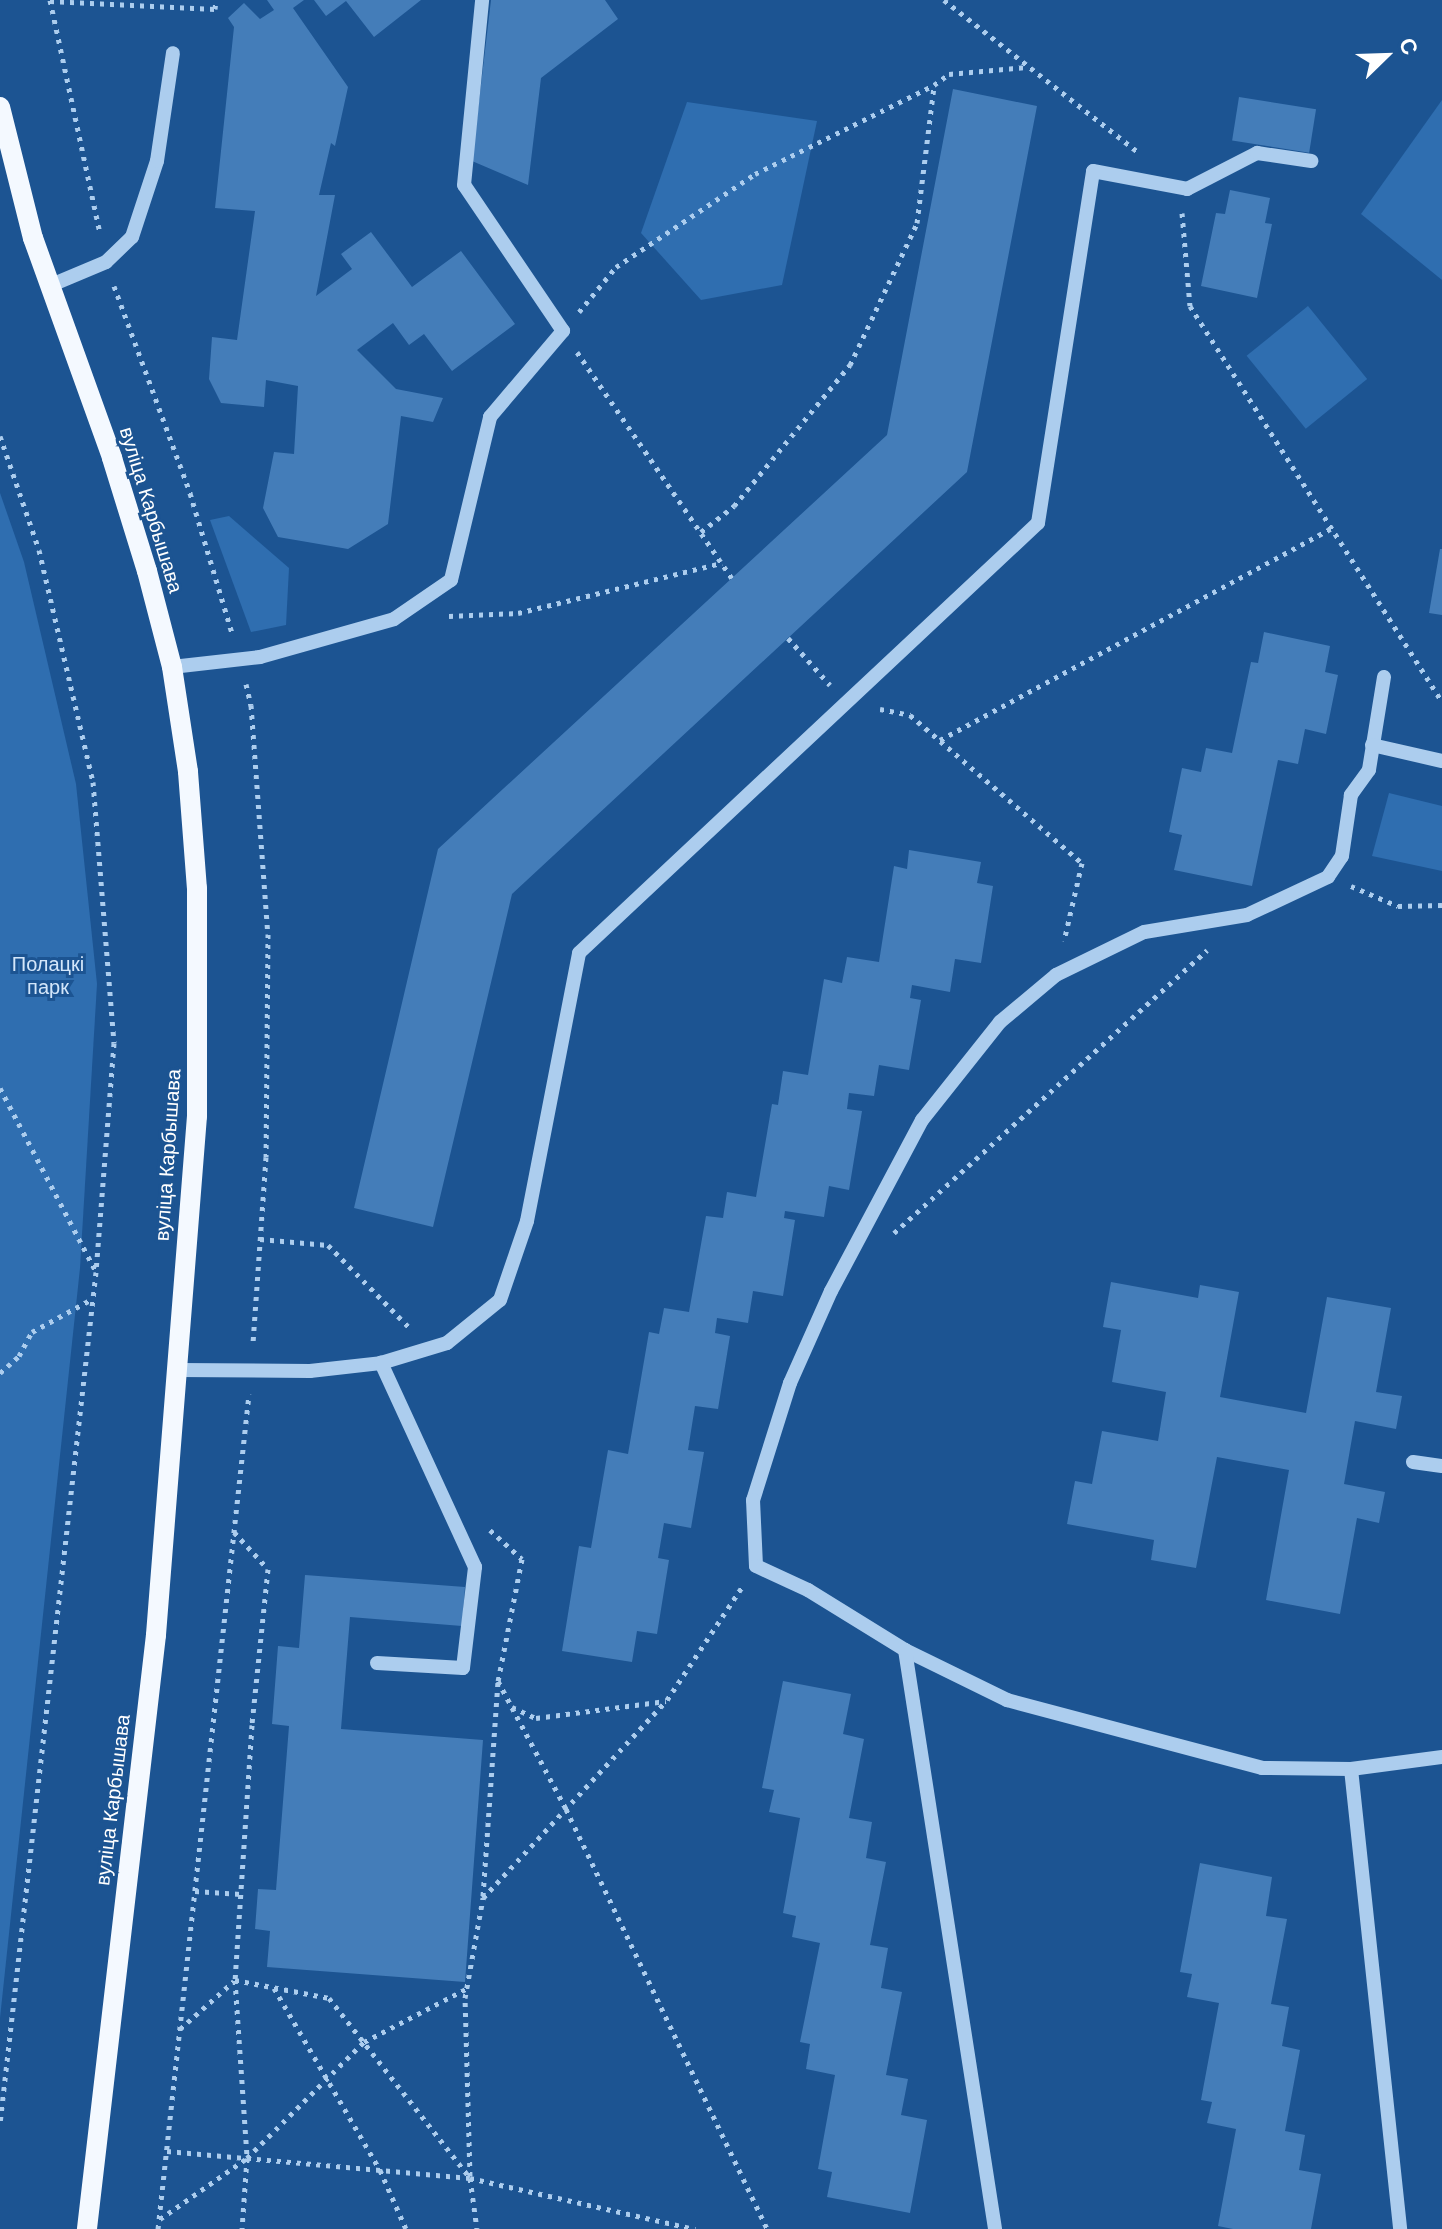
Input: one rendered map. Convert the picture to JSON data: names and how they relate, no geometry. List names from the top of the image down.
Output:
{
  "streets": {
    "main road": ["вуліца Карбышава"]
  },
  "parks": ["Полацкі парк"],
  "north": "top right"
}
